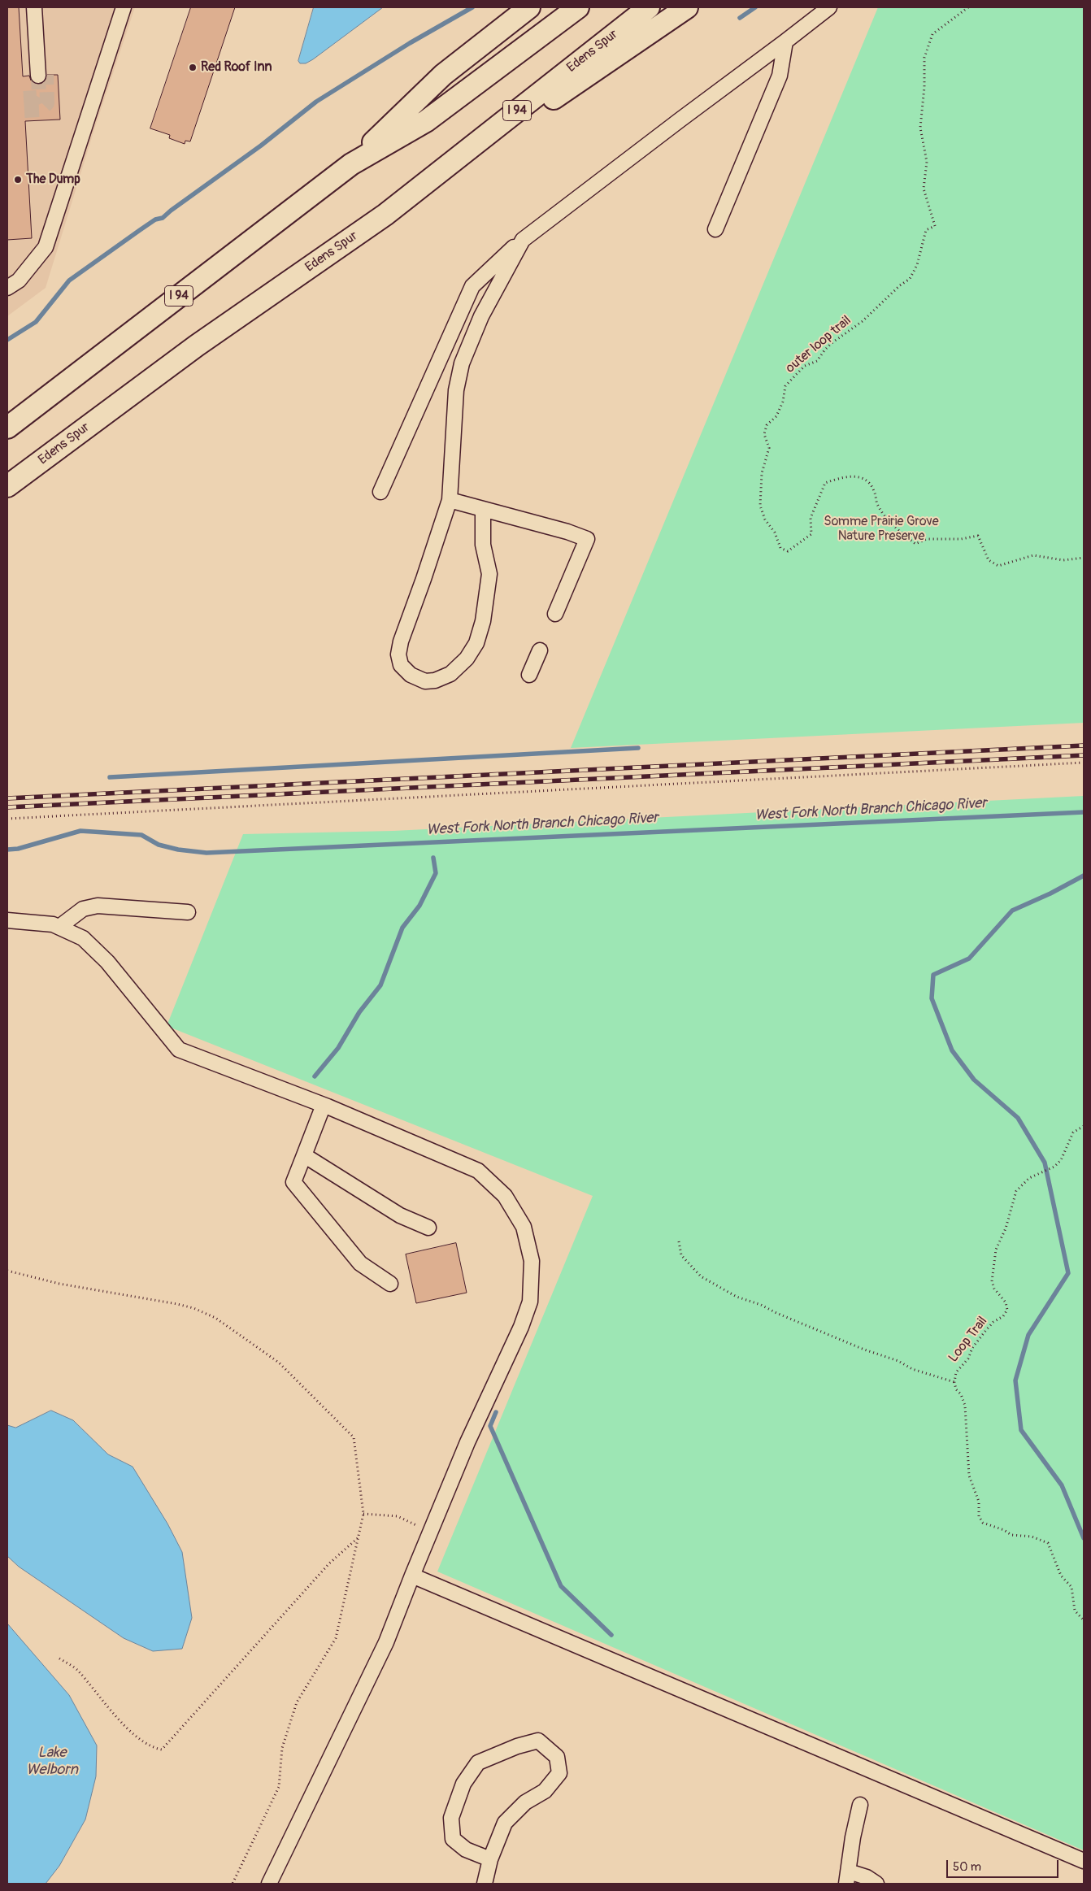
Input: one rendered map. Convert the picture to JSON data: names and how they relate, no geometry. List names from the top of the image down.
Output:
{
  "streets": {
    "highway": ["Edens Spur", "I 94"],
    "path": ["outer loop trail", "Loop Trail"]
  },
  "water": ["West Fork North Branch Chicago River", "Lake Welborn"],
  "parks": ["Somme Prairie Grove Nature Preserve"],
  "places": ["Red Roof Inn", "The Dump"],
  "scale_bar": "50 m"
}
